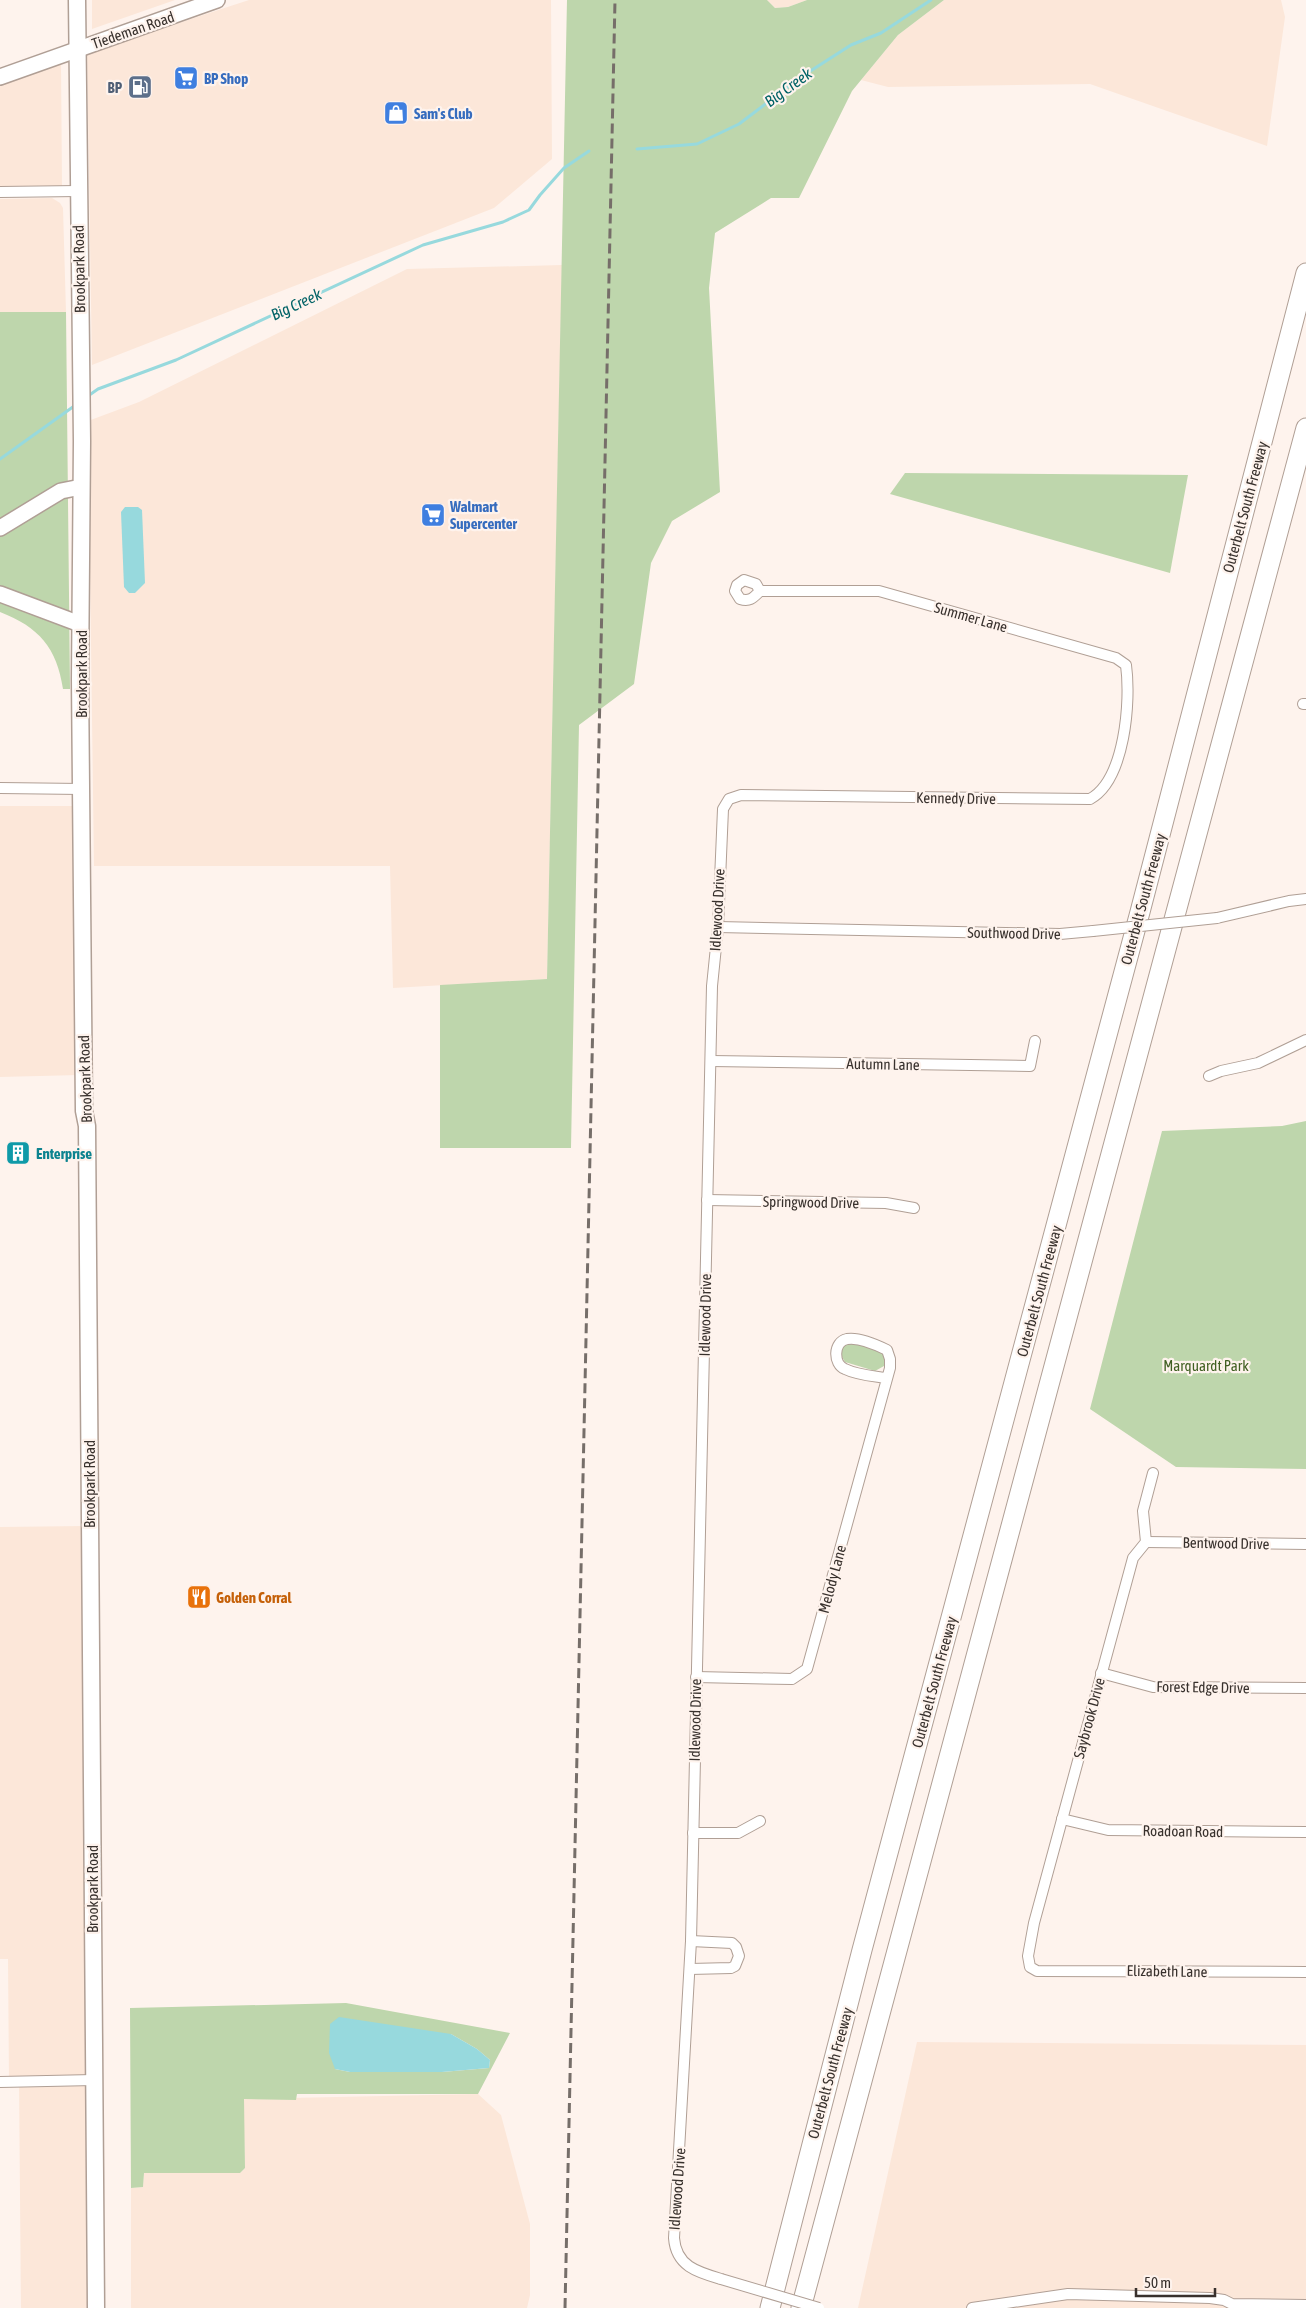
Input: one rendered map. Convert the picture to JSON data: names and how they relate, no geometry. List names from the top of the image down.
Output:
{
  "streets": {
    "highway": ["Outerbelt South Freeway"],
    "main road": ["Tiedeman Road", "Brookpark Road"],
    "street": [
      "Summer Lane",
      "Kennedy Drive",
      "Idlewood Drive",
      "Southwood Drive",
      "Autumn Lane",
      "Springwood Drive",
      "Bentwood Drive",
      "Melody Lane",
      "Forest Edge Drive",
      "Saybrook Drive",
      "Roadoan Road",
      "Elizabeth Lane"
    ]
  },
  "crossings": [
    ["Tiedeman Road", "Brookpark Road"],
    ["Summer Lane", "Kennedy Drive"],
    ["Kennedy Drive", "Idlewood Drive"],
    ["Idlewood Drive", "Southwood Drive"],
    ["Idlewood Drive", "Autumn Lane"],
    ["Idlewood Drive", "Springwood Drive"],
    ["Idlewood Drive", "Melody Lane"],
    ["Bentwood Drive", "Saybrook Drive"],
    ["Forest Edge Drive", "Saybrook Drive"],
    ["Saybrook Drive", "Roadoan Road"],
    ["Saybrook Drive", "Elizabeth Lane"]
  ],
  "water": ["Big Creek"],
  "parks": ["Marquardt Park"],
  "places": {
    "supermarket": ["BP Shop", "Walmart Supercenter"],
    "fuel station": ["BP"],
    "shop": ["Sam's Club"],
    "building": ["Enterprise"],
    "restaurant": ["Golden Corral"]
  },
  "scale_bar": "50 m"
}
